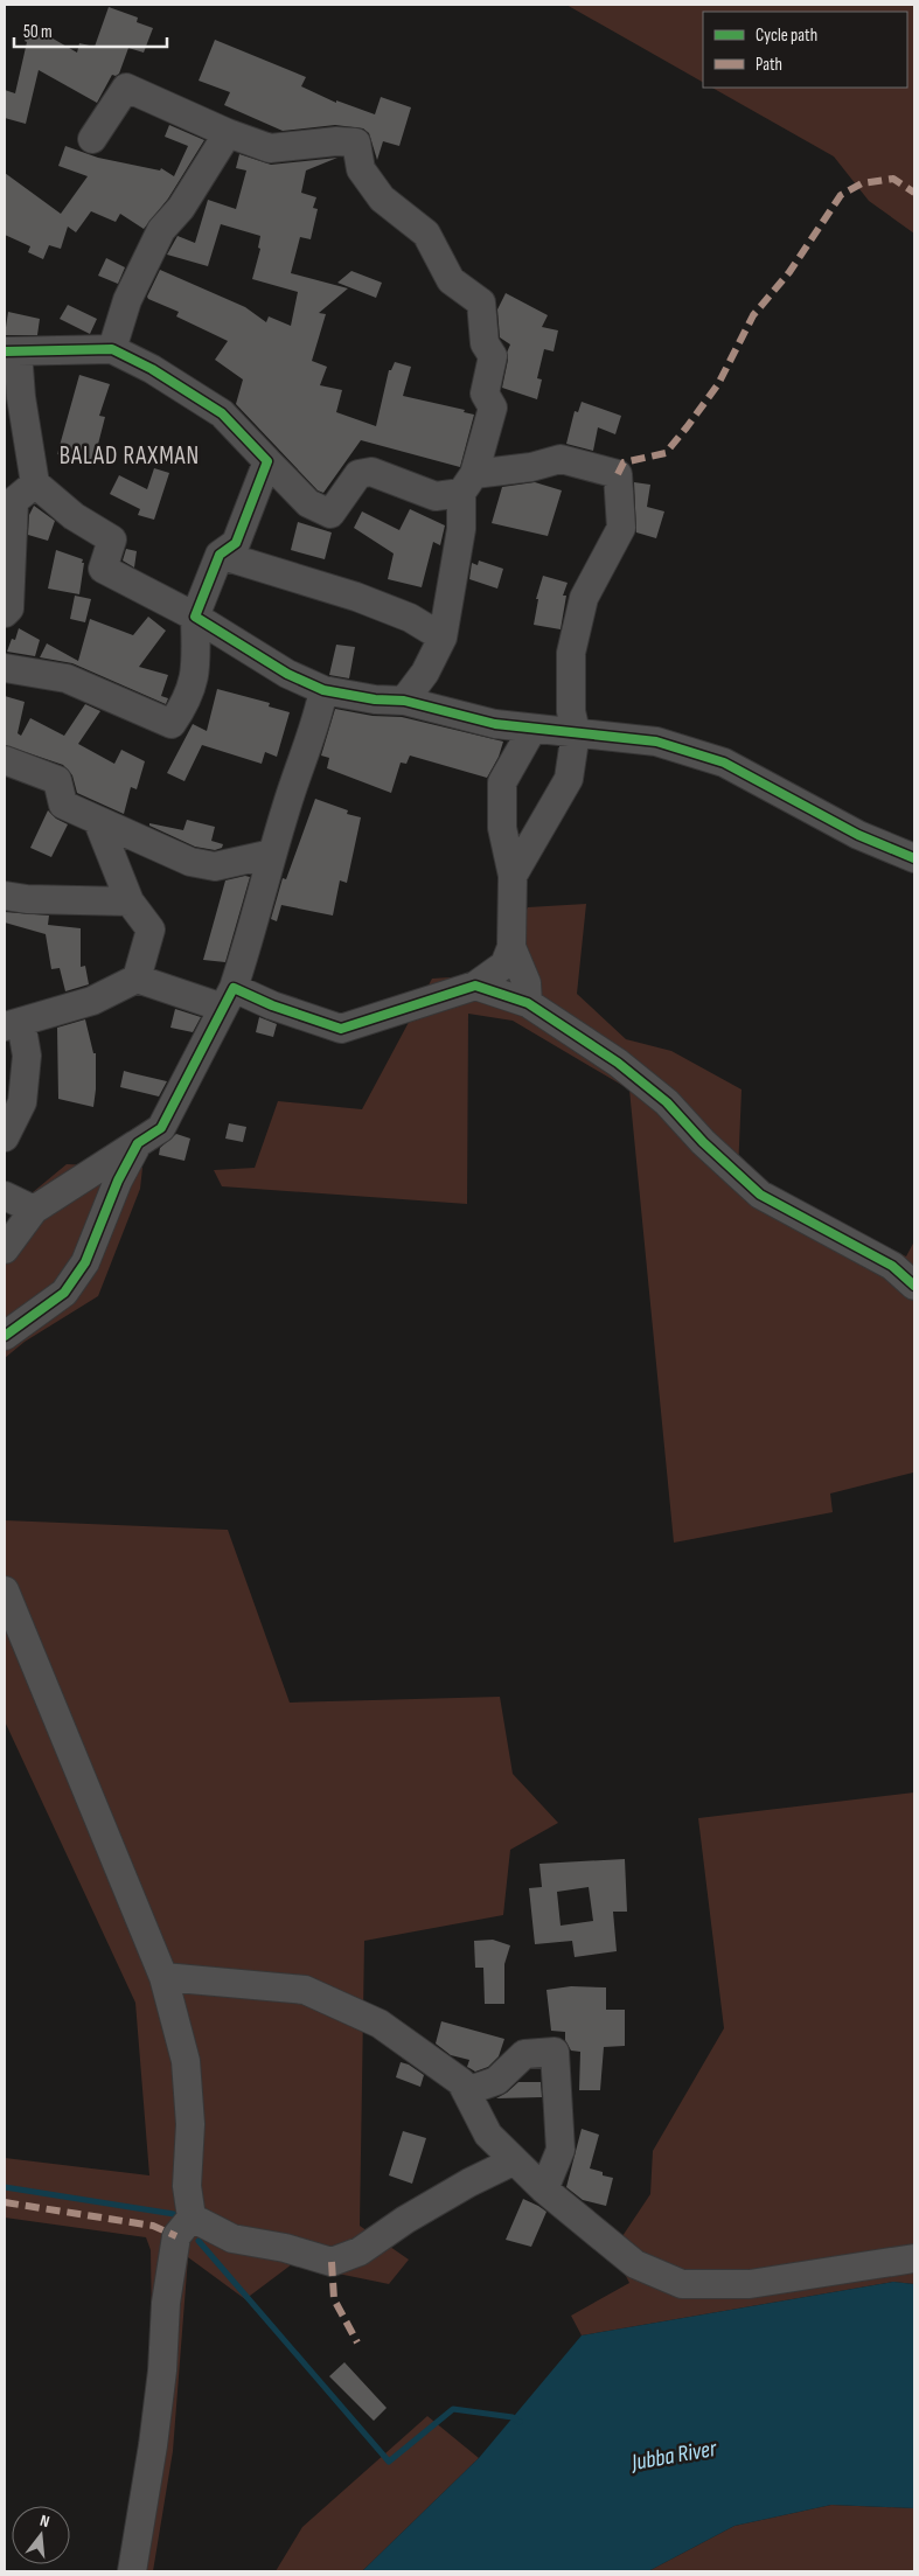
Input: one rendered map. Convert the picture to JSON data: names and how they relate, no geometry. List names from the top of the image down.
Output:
{
  "districts": ["BALAD RAXMAN"],
  "water": ["Jubba River"],
  "legend": ["Cycle path", "Path"],
  "scale_bar": "50 m",
  "north": "top"
}
